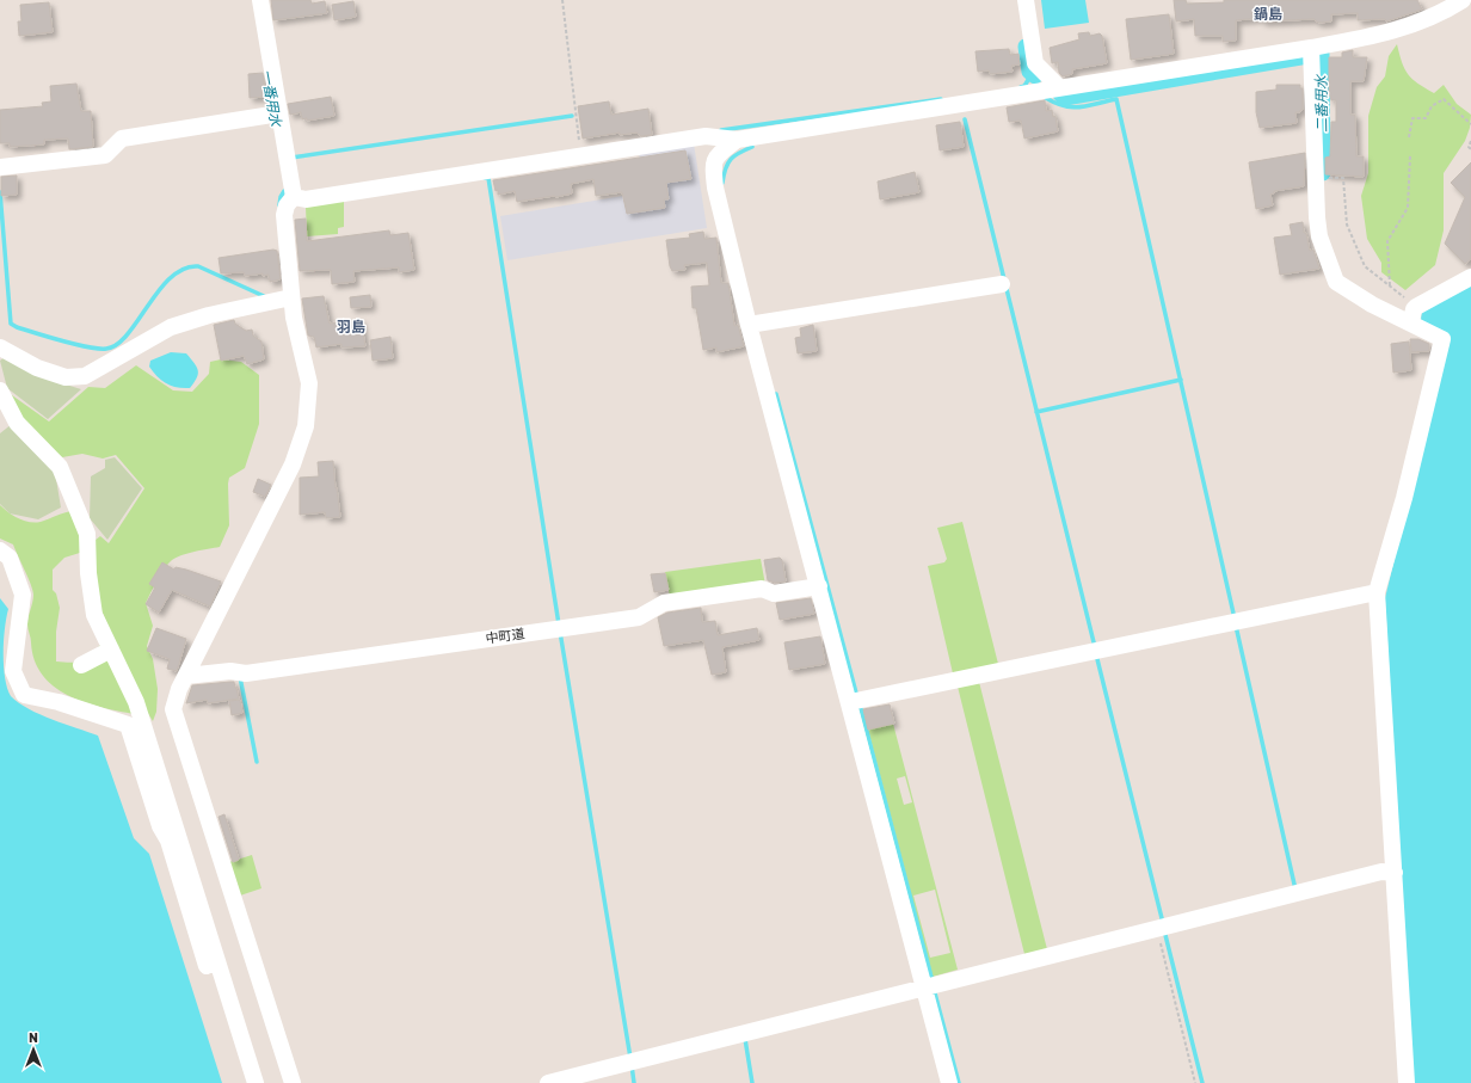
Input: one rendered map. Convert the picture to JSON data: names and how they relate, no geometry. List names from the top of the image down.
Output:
{
  "streets": {
    "street": ["中町道"]
  },
  "districts": ["鍋島", "羽島"],
  "water": ["一番用水", "二番用水"],
  "north": "top"
}
